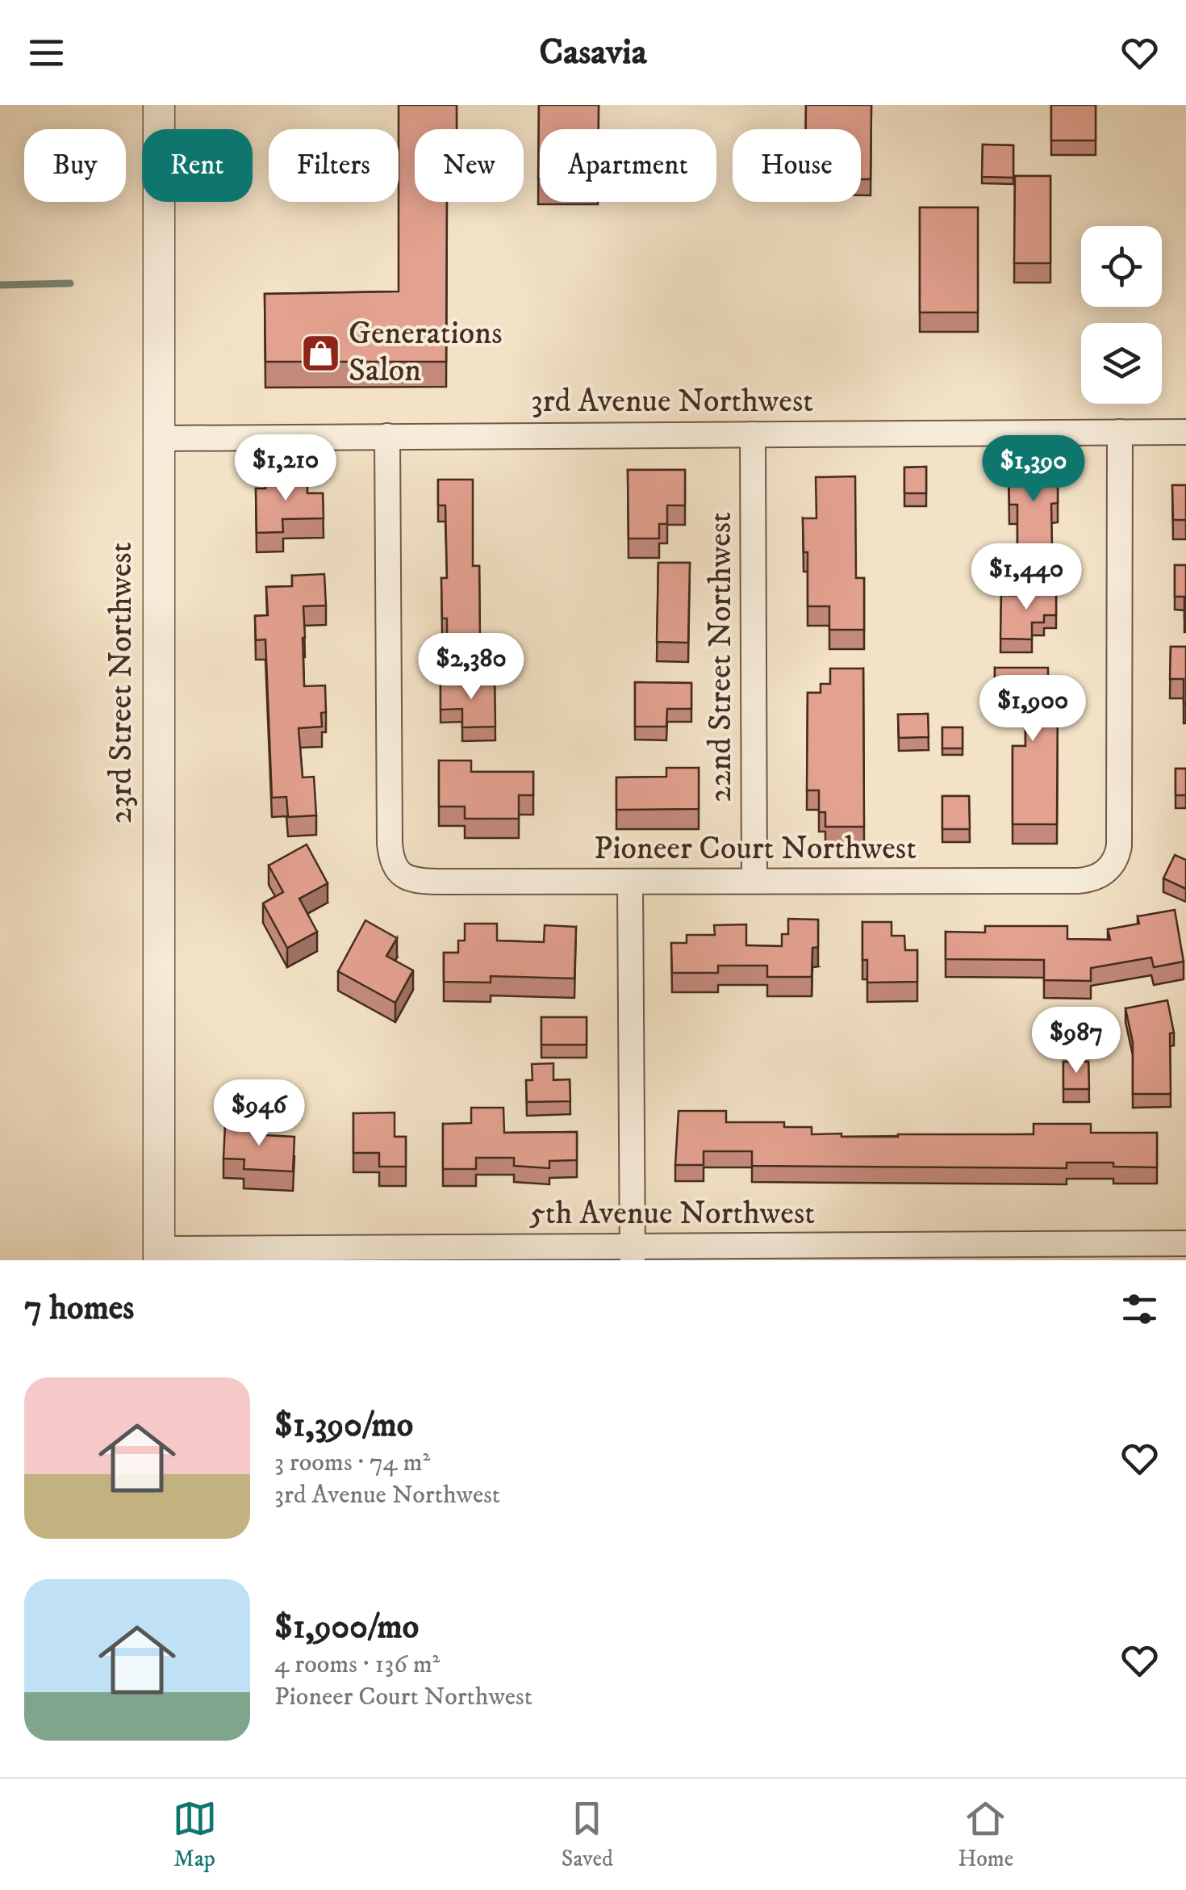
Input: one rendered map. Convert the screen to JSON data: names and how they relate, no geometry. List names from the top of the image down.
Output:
{
  "streets": {
    "street": [
      "3rd Avenue Northwest",
      "22nd Street Northwest",
      "23rd Street Northwest",
      "Pioneer Court Northwest",
      "5th Avenue Northwest"
    ]
  },
  "crossings": [
    ["3rd Avenue Northwest", "22nd Street Northwest"],
    ["3rd Avenue Northwest", "23rd Street Northwest"],
    ["3rd Avenue Northwest", "Pioneer Court Northwest"],
    ["22nd Street Northwest", "Pioneer Court Northwest"],
    ["23rd Street Northwest", "5th Avenue Northwest"]
  ],
  "places": {
    "shop": ["Generations Salon"]
  },
  "page": {
    "header": "Casavia",
    "chip": [
      "Buy",
      "Rent",
      "Filters",
      "New",
      "Apartment",
      "House"
    ],
    "price": [
      "$1,210",
      "$1,390",
      "$1,440",
      "$2,380",
      "$1,900",
      "$987",
      "$946"
    ],
    "heading": "7 homes",
    "list": [
      {
        "name": "$1,390/mo",
        "note": "3 rooms · 74 m² · 3rd Avenue Northwest"
      },
      {
        "name": "$1,900/mo",
        "note": "4 rooms · 136 m² · Pioneer Court Northwest"
      }
    ],
    "tabs": ["Map", "Saved", "Home"]
  }
}
